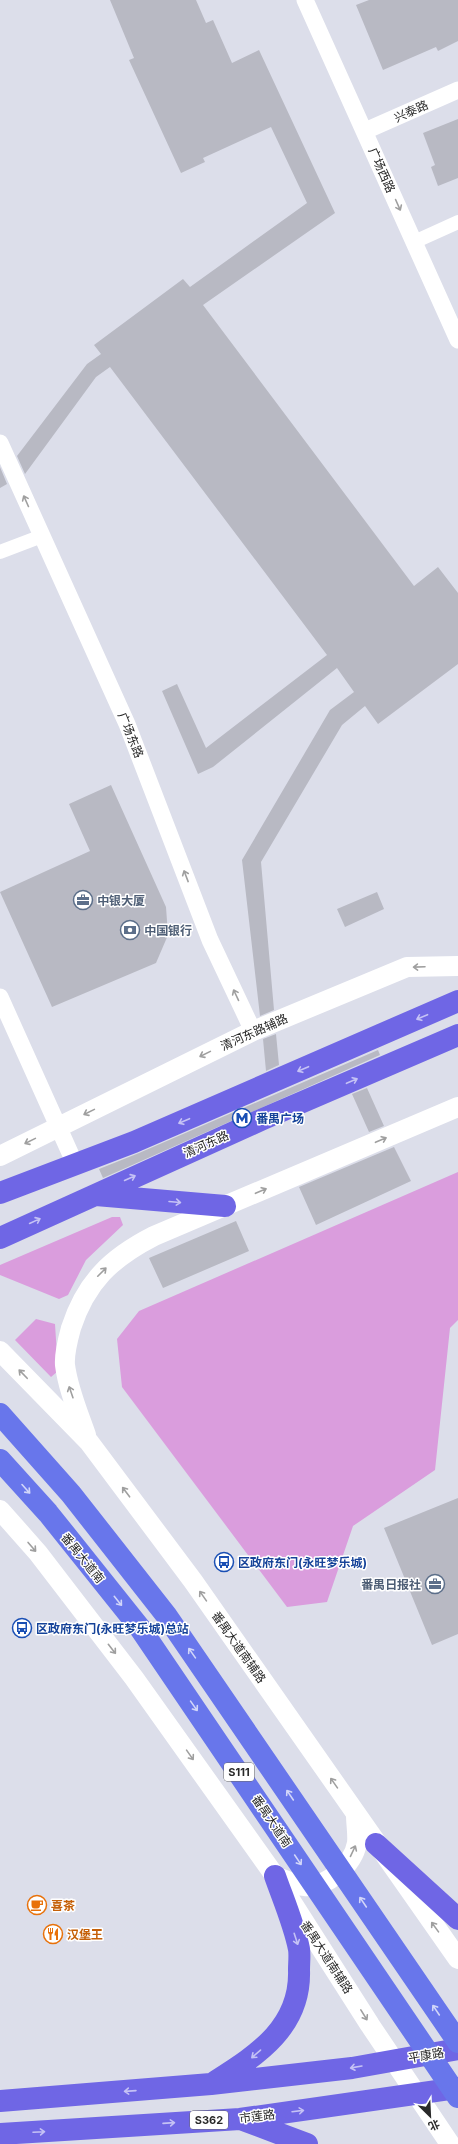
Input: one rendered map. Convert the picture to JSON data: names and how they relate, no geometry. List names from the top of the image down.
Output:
{
  "streets": {
    "highway": ["番禺大道南", "S111"],
    "main road": [
      "清河东路辅路",
      "清河东路",
      "番禺大道南辅路",
      "平康路",
      "市莲路",
      "S362"
    ],
    "street": ["兴泰路", "广场西路", "广场东路"]
  },
  "crossings": [
    ["兴泰路", "广场西路"],
    ["广场东路", "清河东路辅路"],
    ["番禺大道南辅路", "平康路"],
    ["番禺大道南辅路", "市莲路"],
    ["番禺大道南辅路", "S362"],
    ["市莲路", "S362"]
  ],
  "one_way": ["广场东路"],
  "places": {
    "office": ["中银大厦", "番禺日报社"],
    "bank": ["中国银行"],
    "metro station": ["番禺广场"],
    "bus stop": ["区政府东门(永旺梦乐城)", "区政府东门(永旺梦乐城)总站"],
    "cafe": ["喜茶"],
    "restaurant": ["汉堡王"]
  },
  "north": "bottom right"
}
